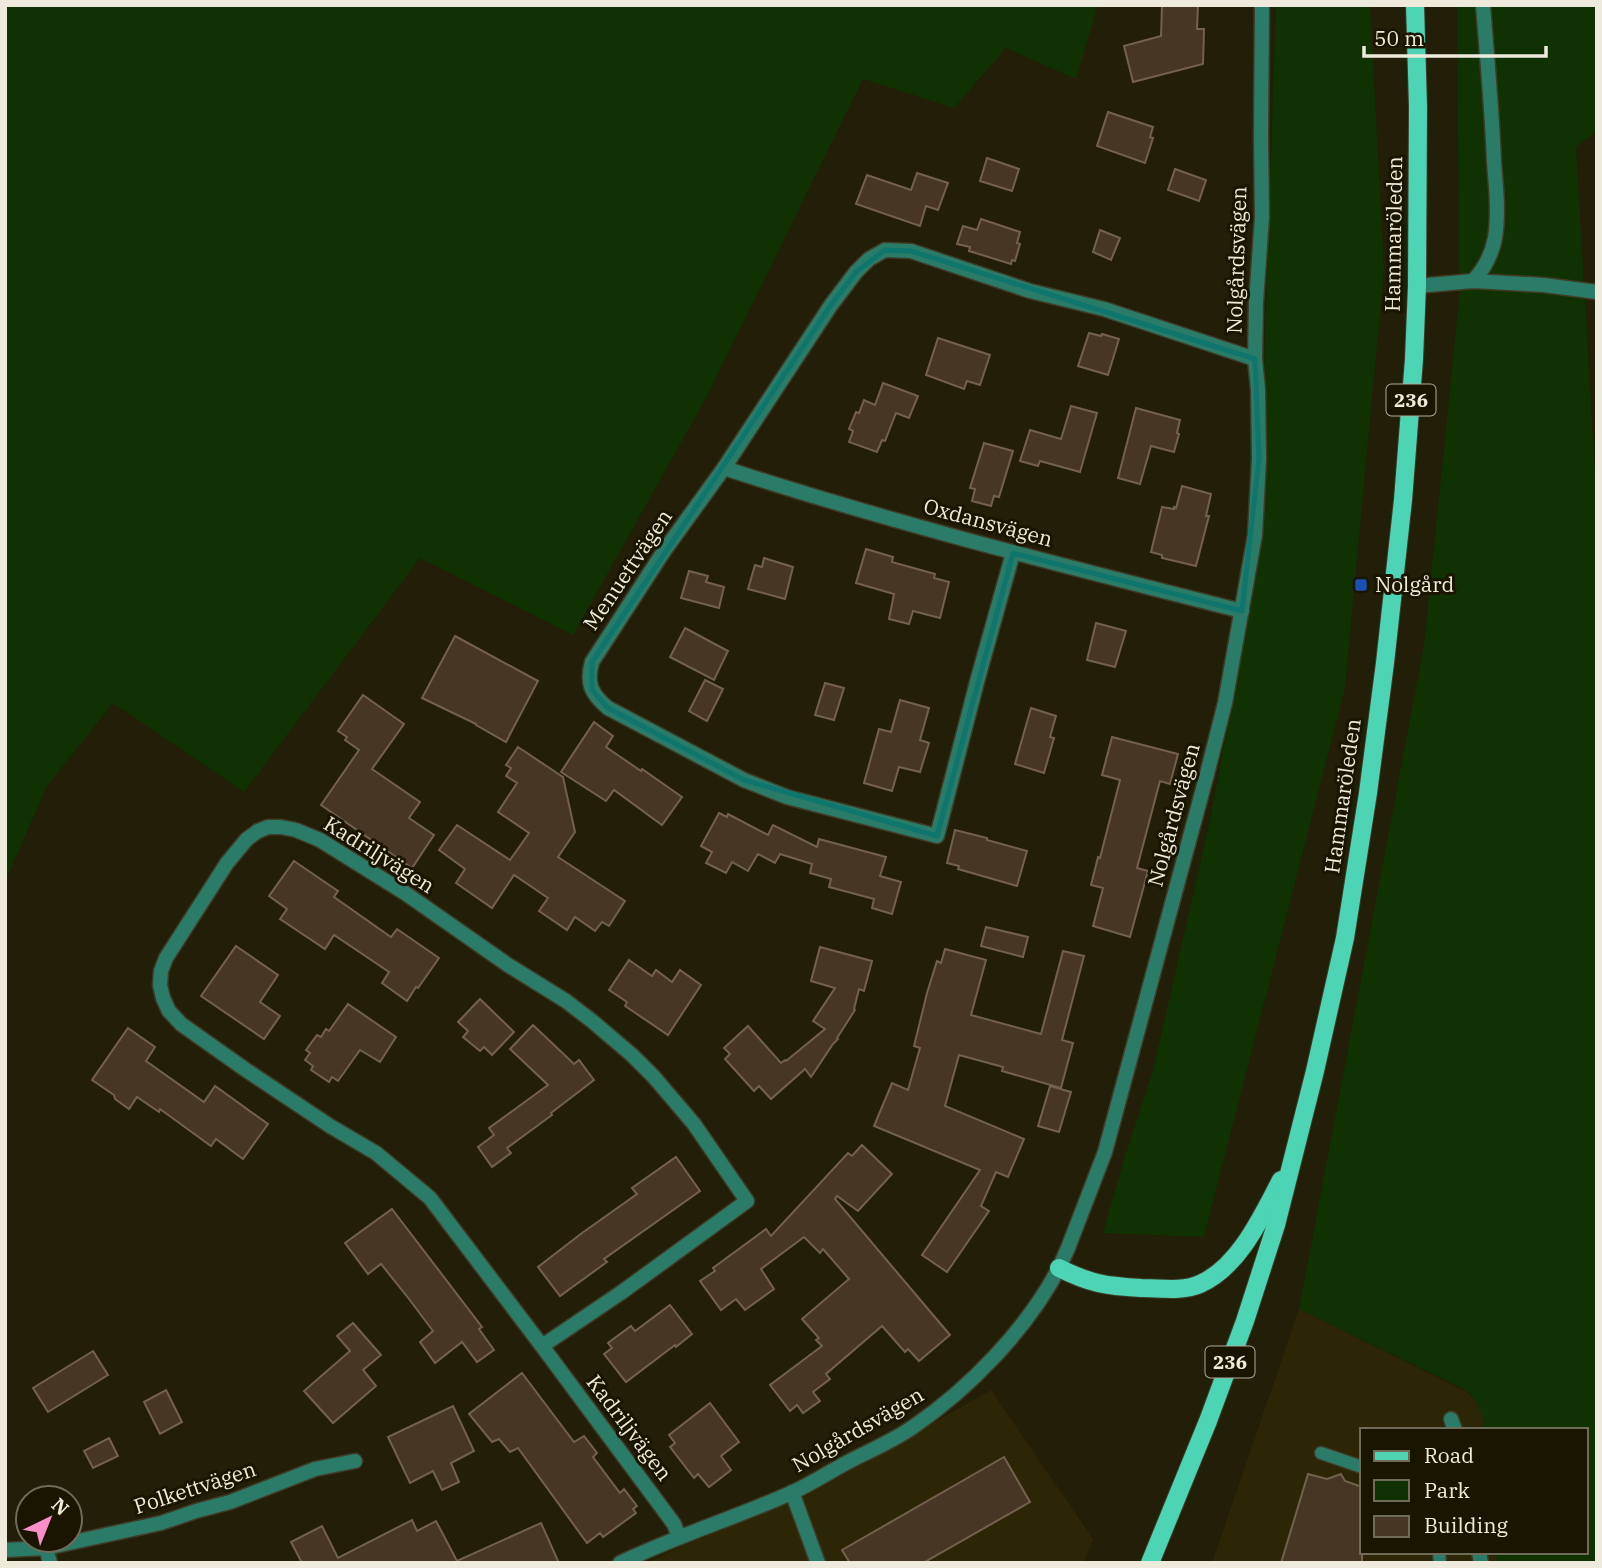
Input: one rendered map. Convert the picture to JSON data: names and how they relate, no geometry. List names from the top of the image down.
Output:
{
  "streets": {
    "main road": ["Hammaröleden", "236"],
    "street": [
      "Nolgårdsvägen",
      "Oxdansvägen",
      "Menuettvägen",
      "Kadriljvägen",
      "Polkettvägen"
    ]
  },
  "crossings": [
    ["Hammaröleden", "236"],
    ["Nolgårdsvägen", "236"],
    ["Nolgårdsvägen", "Oxdansvägen"],
    ["Nolgårdsvägen", "Menuettvägen"],
    ["Nolgårdsvägen", "Kadriljvägen"],
    ["Oxdansvägen", "Menuettvägen"]
  ],
  "places": {
    "transit": ["Nolgård"]
  },
  "legend": ["Road", "Park", "Building"],
  "scale_bar": "50 m",
  "north": "top right"
}
